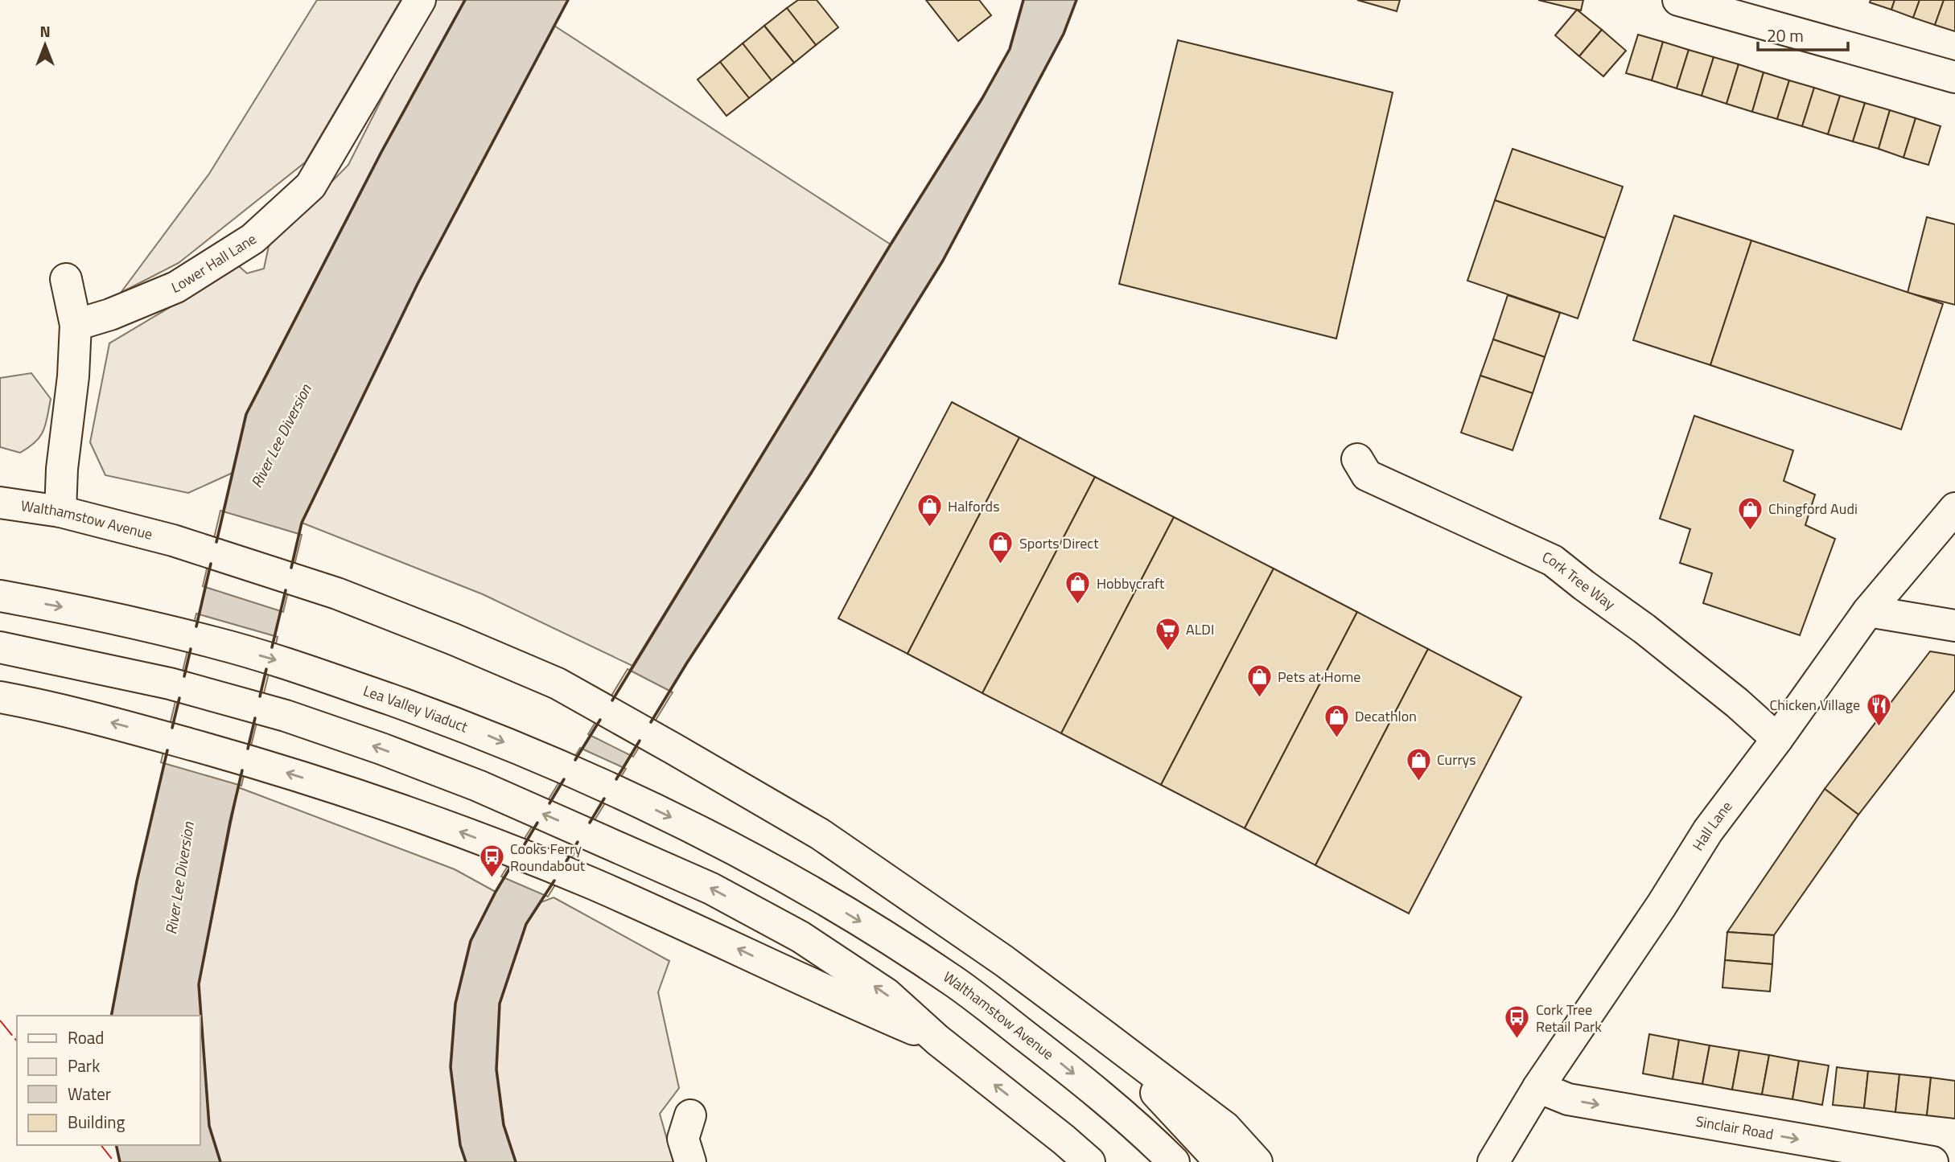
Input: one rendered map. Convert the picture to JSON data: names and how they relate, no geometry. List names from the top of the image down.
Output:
{
  "streets": {
    "main road": [
      "Lower Hall Lane",
      "Walthamstow Avenue",
      "Cork Tree Way",
      "Lea Valley Viaduct",
      "Hall Lane",
      "Sinclair Road"
    ]
  },
  "crossings": [
    ["Walthamstow Avenue", "Lea Valley Viaduct"],
    ["Cork Tree Way", "Hall Lane"],
    ["Hall Lane", "Sinclair Road"]
  ],
  "one_way": ["Sinclair Road"],
  "water": ["River Lee Diversion"],
  "places": {
    "shop": [
      "Halfords",
      "Chingford Audi",
      "Sports Direct",
      "Hobbycraft",
      "Pets at Home",
      "Decathlon",
      "Currys"
    ],
    "supermarket": ["ALDI"],
    "restaurant": ["Chicken Village"],
    "bus stop": ["Cooks Ferry Roundabout", "Cork Tree Retail Park"]
  },
  "legend": [
    "Road",
    "Park",
    "Water",
    "Building"
  ],
  "scale_bar": "20 m",
  "north": "top"
}
